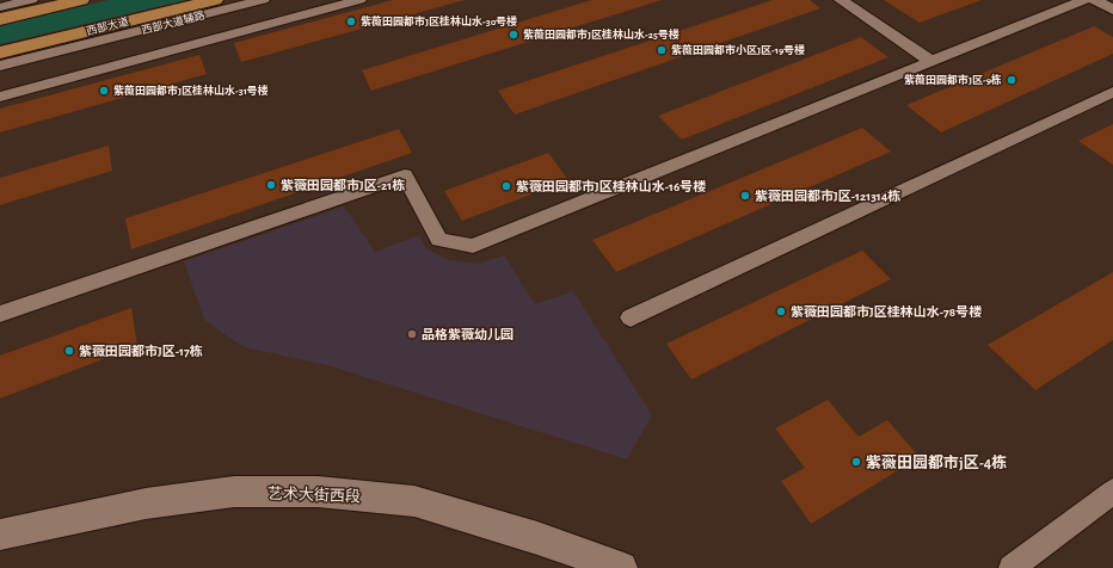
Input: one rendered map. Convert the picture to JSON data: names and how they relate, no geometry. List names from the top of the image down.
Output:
{
  "streets": {
    "main road": ["西部大道"],
    "street": ["西部大道辅路", "艺术大街西段"]
  },
  "places": [
    "紫薇田园都市J区桂林山水-30号楼",
    "紫薇田园都市J区桂林山水-25号楼",
    "紫薇田园都市小区J区-19号楼",
    "紫薇田园都市J区-9栋",
    "紫薇田园都市J区桂林山水-31号楼",
    "紫薇田园都市J区-21栋",
    "紫薇田园都市J区桂林山水-16号楼",
    "紫薇田园都市J区-121314栋",
    "紫薇田园都市J区桂林山水-78号楼",
    "品格紫薇幼儿园",
    "紫薇田园都市J区-17栋",
    "紫薇田园都市j区-4栋"
  ]
}
